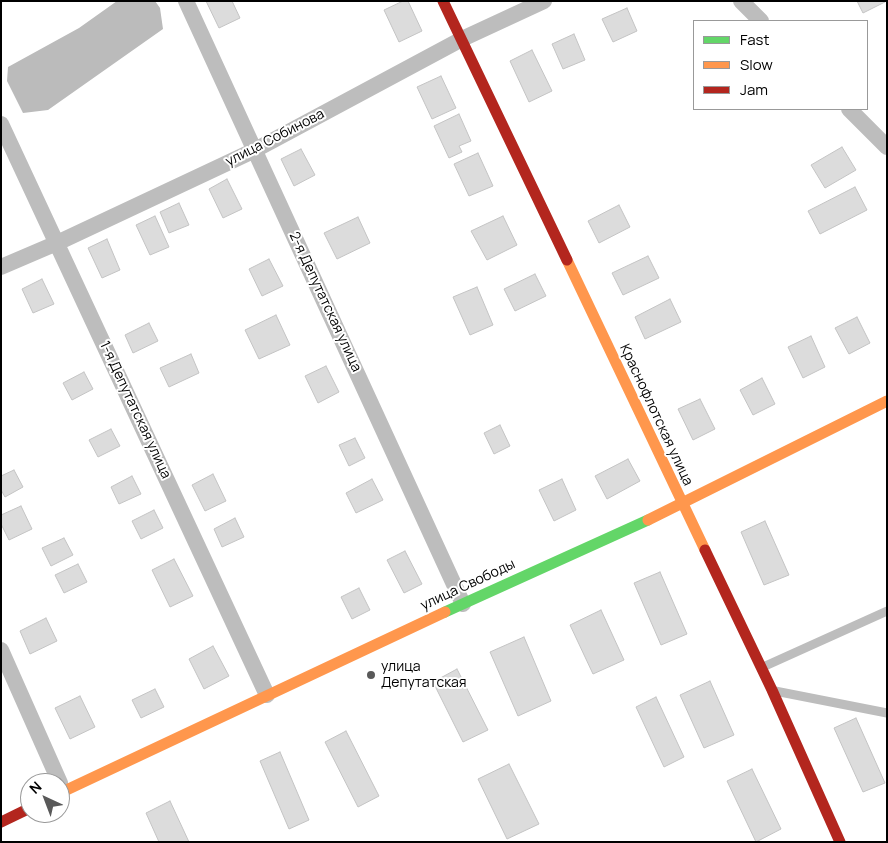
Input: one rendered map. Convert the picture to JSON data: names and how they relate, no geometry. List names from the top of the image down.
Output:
{
  "streets": {
    "street": [
      "улица Собинова",
      "2-я Депутатская улица",
      "1-я Депутатская улица",
      "Краснофлотская улица",
      "улица Свободы"
    ]
  },
  "crossings": [
    ["улица Собинова", "2-я Депутатская улица"],
    ["улица Собинова", "1-я Депутатская улица"],
    ["улица Собинова", "Краснофлотская улица"],
    ["2-я Депутатская улица", "улица Свободы"],
    ["1-я Депутатская улица", "улица Свободы"],
    ["Краснофлотская улица", "улица Свободы"]
  ],
  "places": ["улица Депутатская"],
  "legend": ["Fast", "Slow", "Jam"],
  "north": "top left"
}
